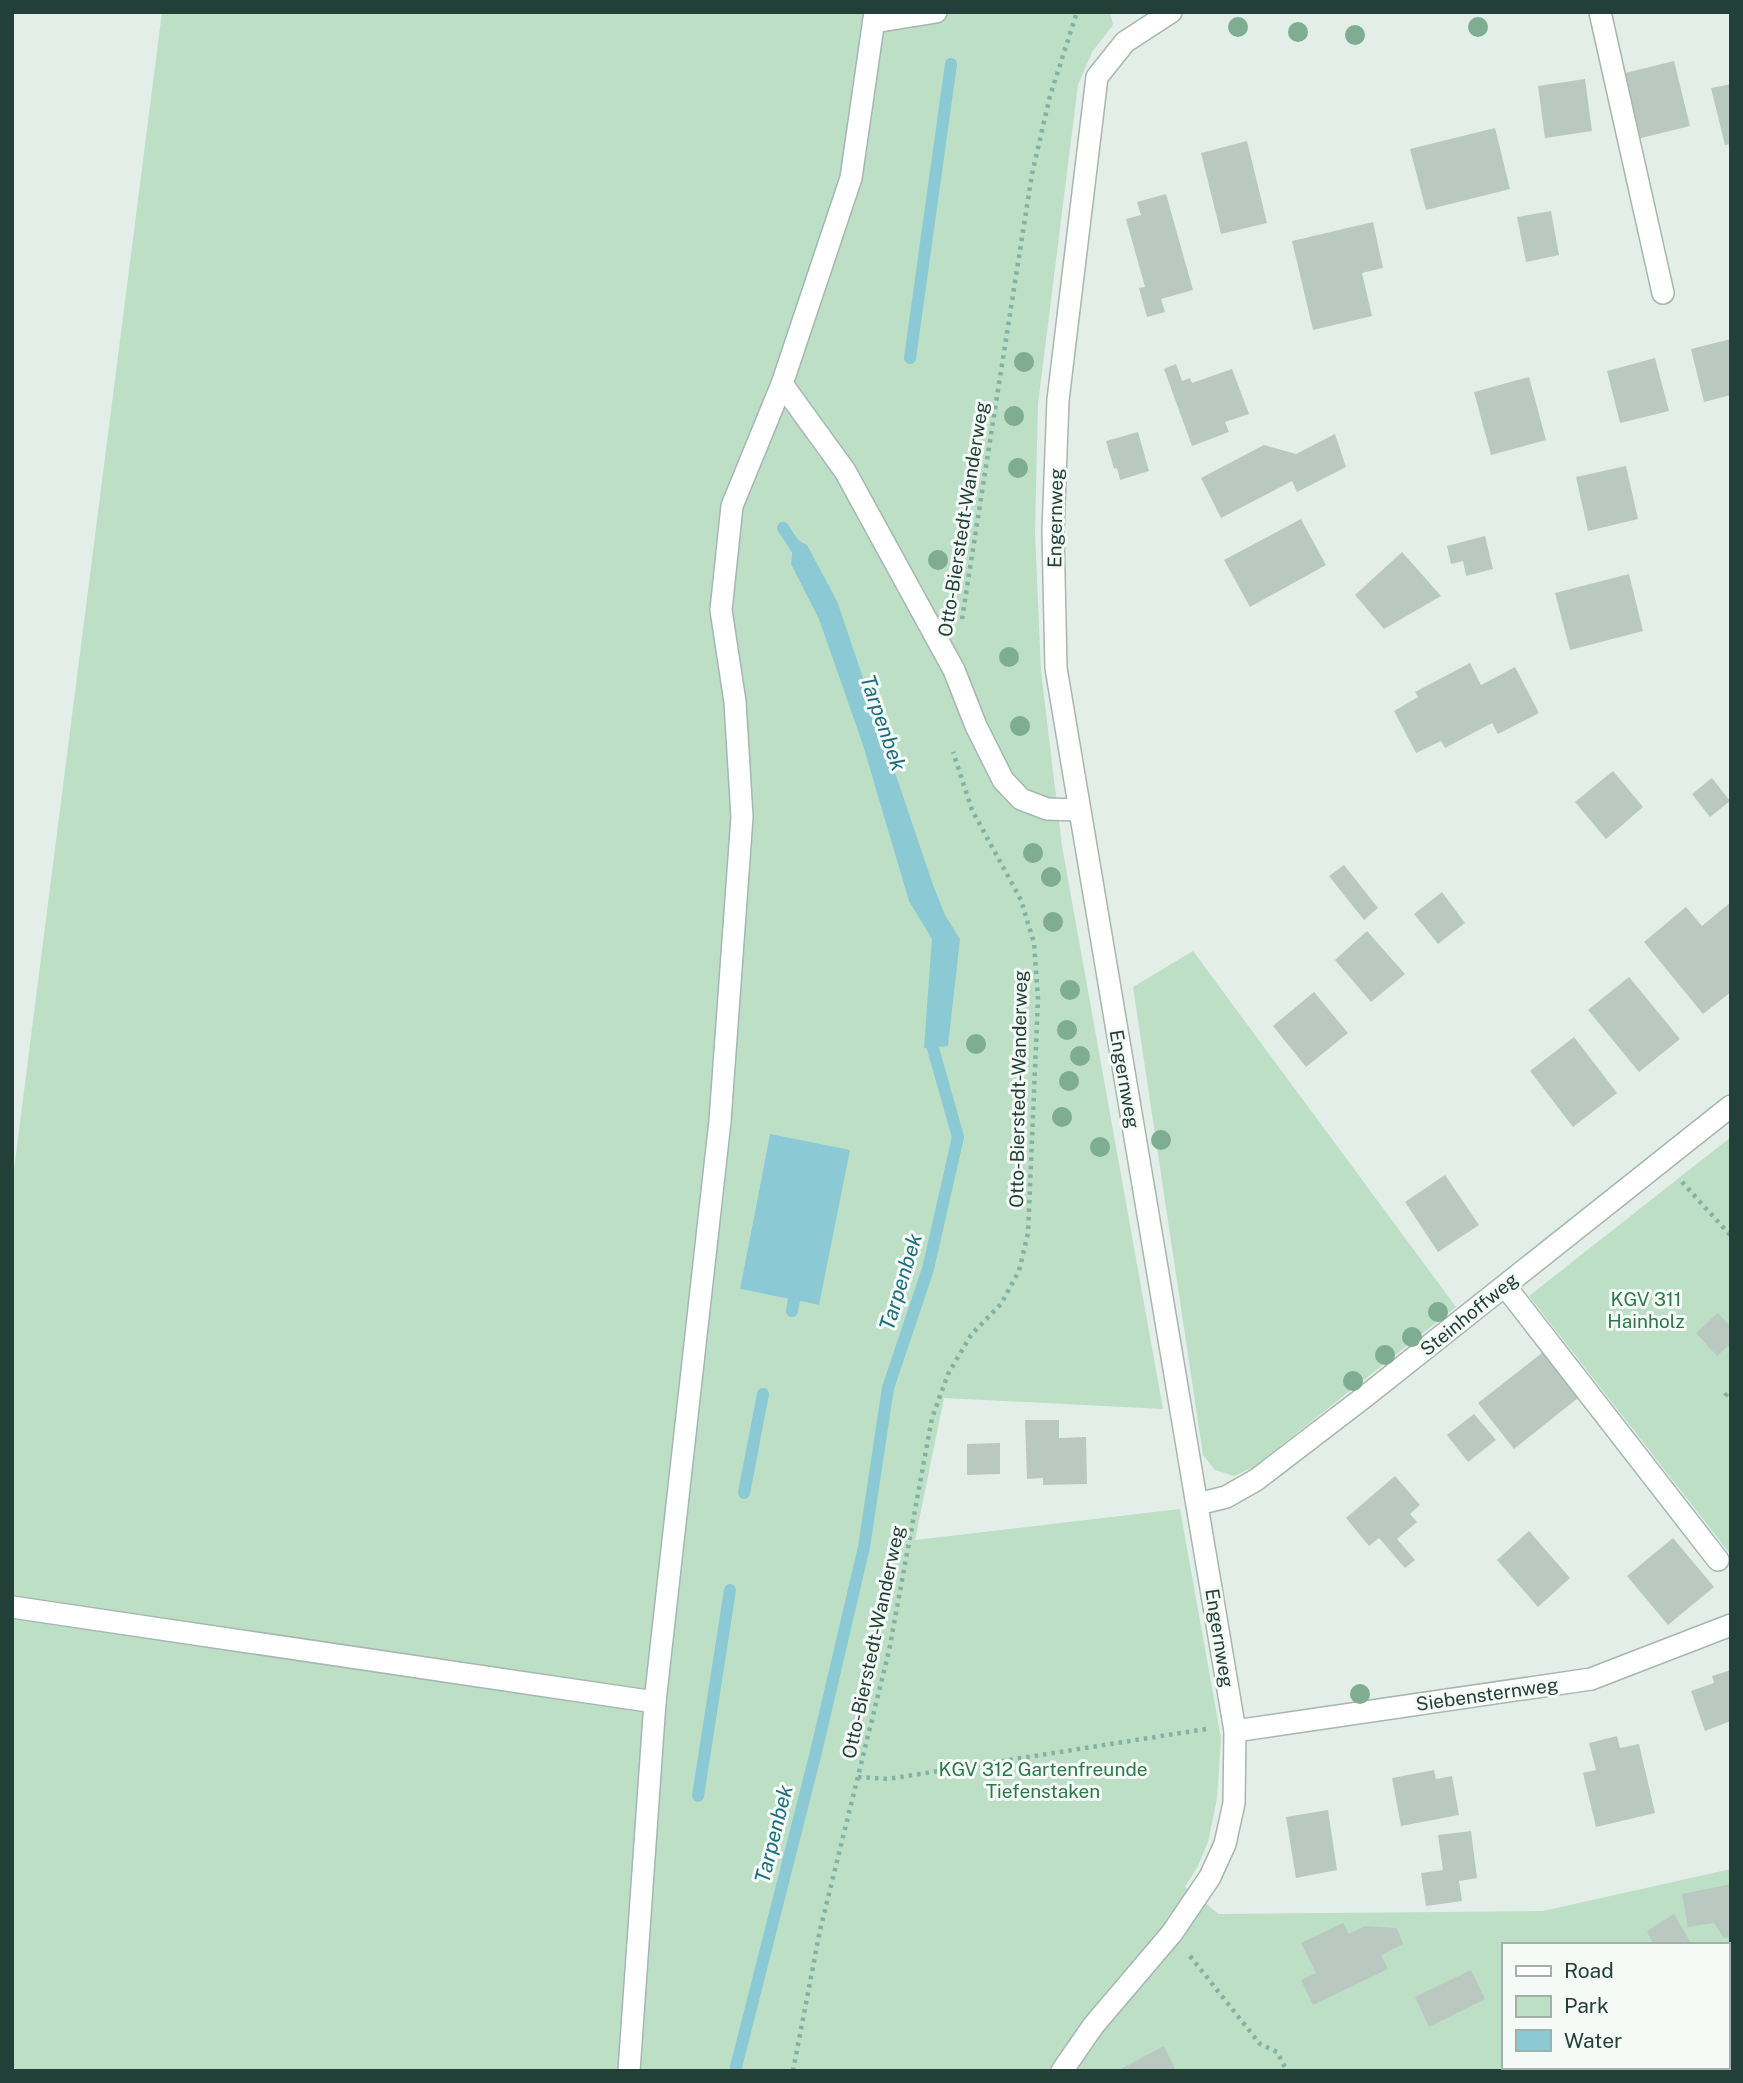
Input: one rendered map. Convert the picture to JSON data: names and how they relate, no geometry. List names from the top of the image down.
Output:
{
  "streets": {
    "street": ["Engernweg", "Steinhoffweg", "Siebensternweg"],
    "path": ["Otto-Bierstedt-Wanderweg"]
  },
  "crossings": [
    ["Engernweg", "Steinhoffweg"],
    ["Engernweg", "Siebensternweg"]
  ],
  "water": ["Tarpenbek"],
  "parks": ["KGV 311 Hainholz", "KGV 312 Gartenfreunde Tiefenstaken"],
  "legend": ["Road", "Park", "Water"]
}
